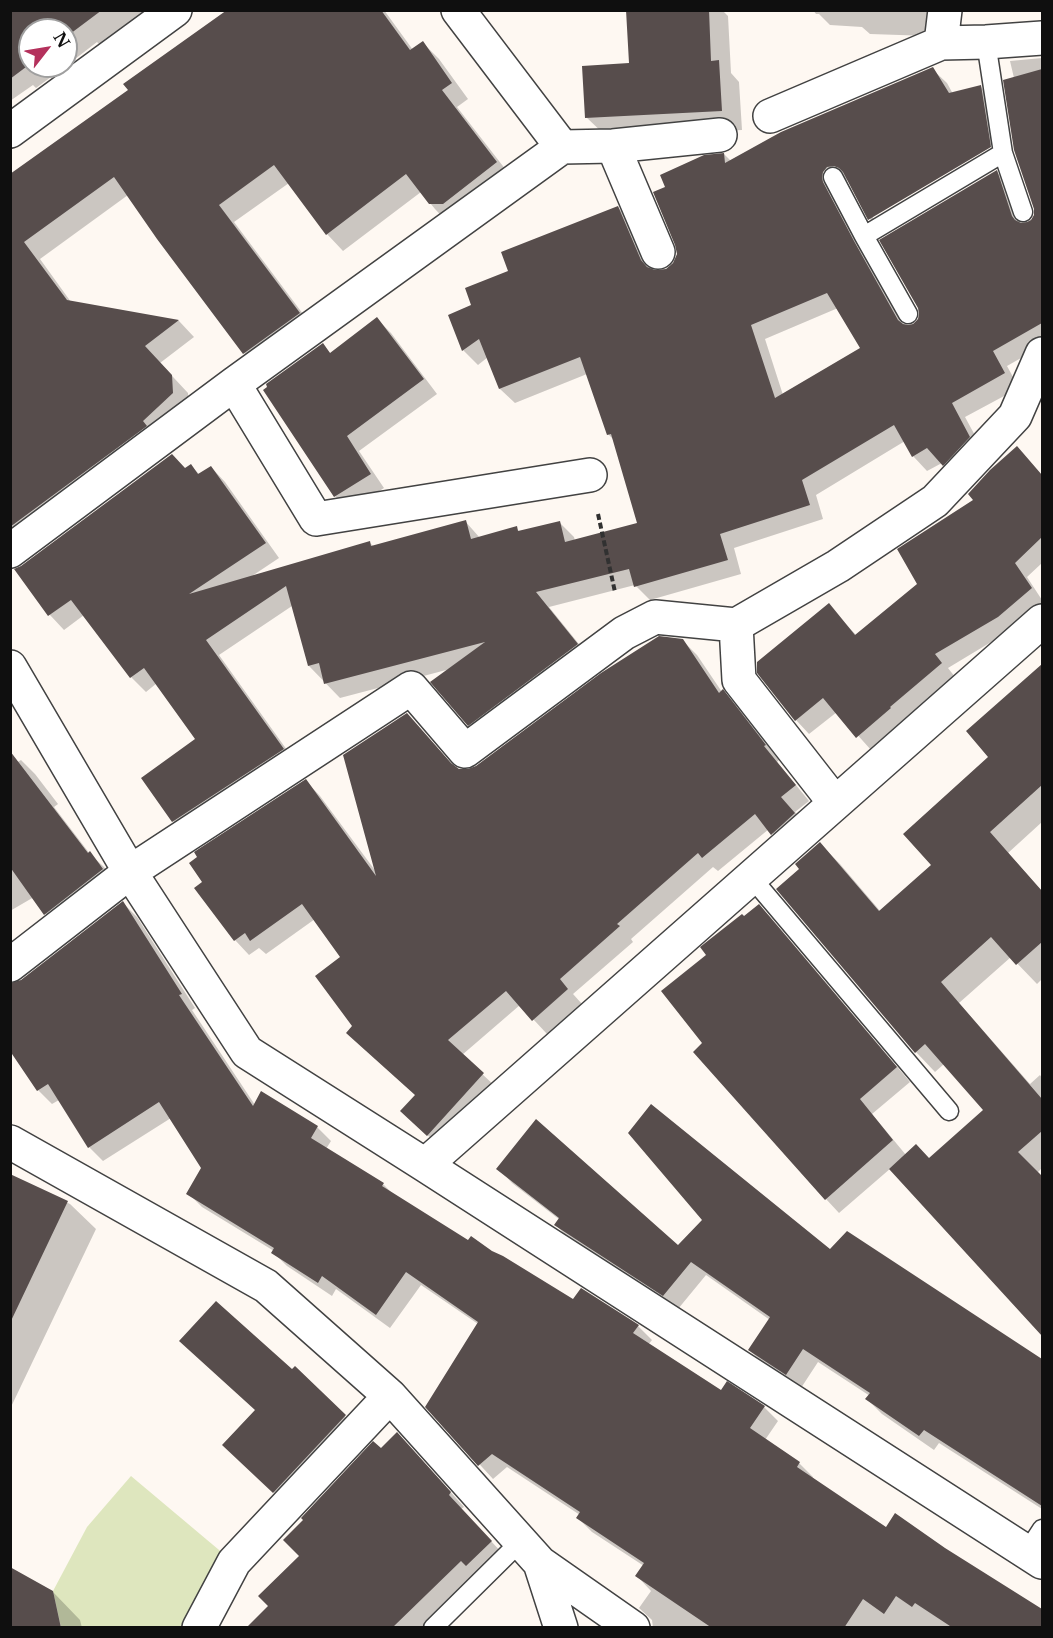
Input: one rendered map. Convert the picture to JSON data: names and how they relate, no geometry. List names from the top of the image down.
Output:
{
  "north": "top right"
}
